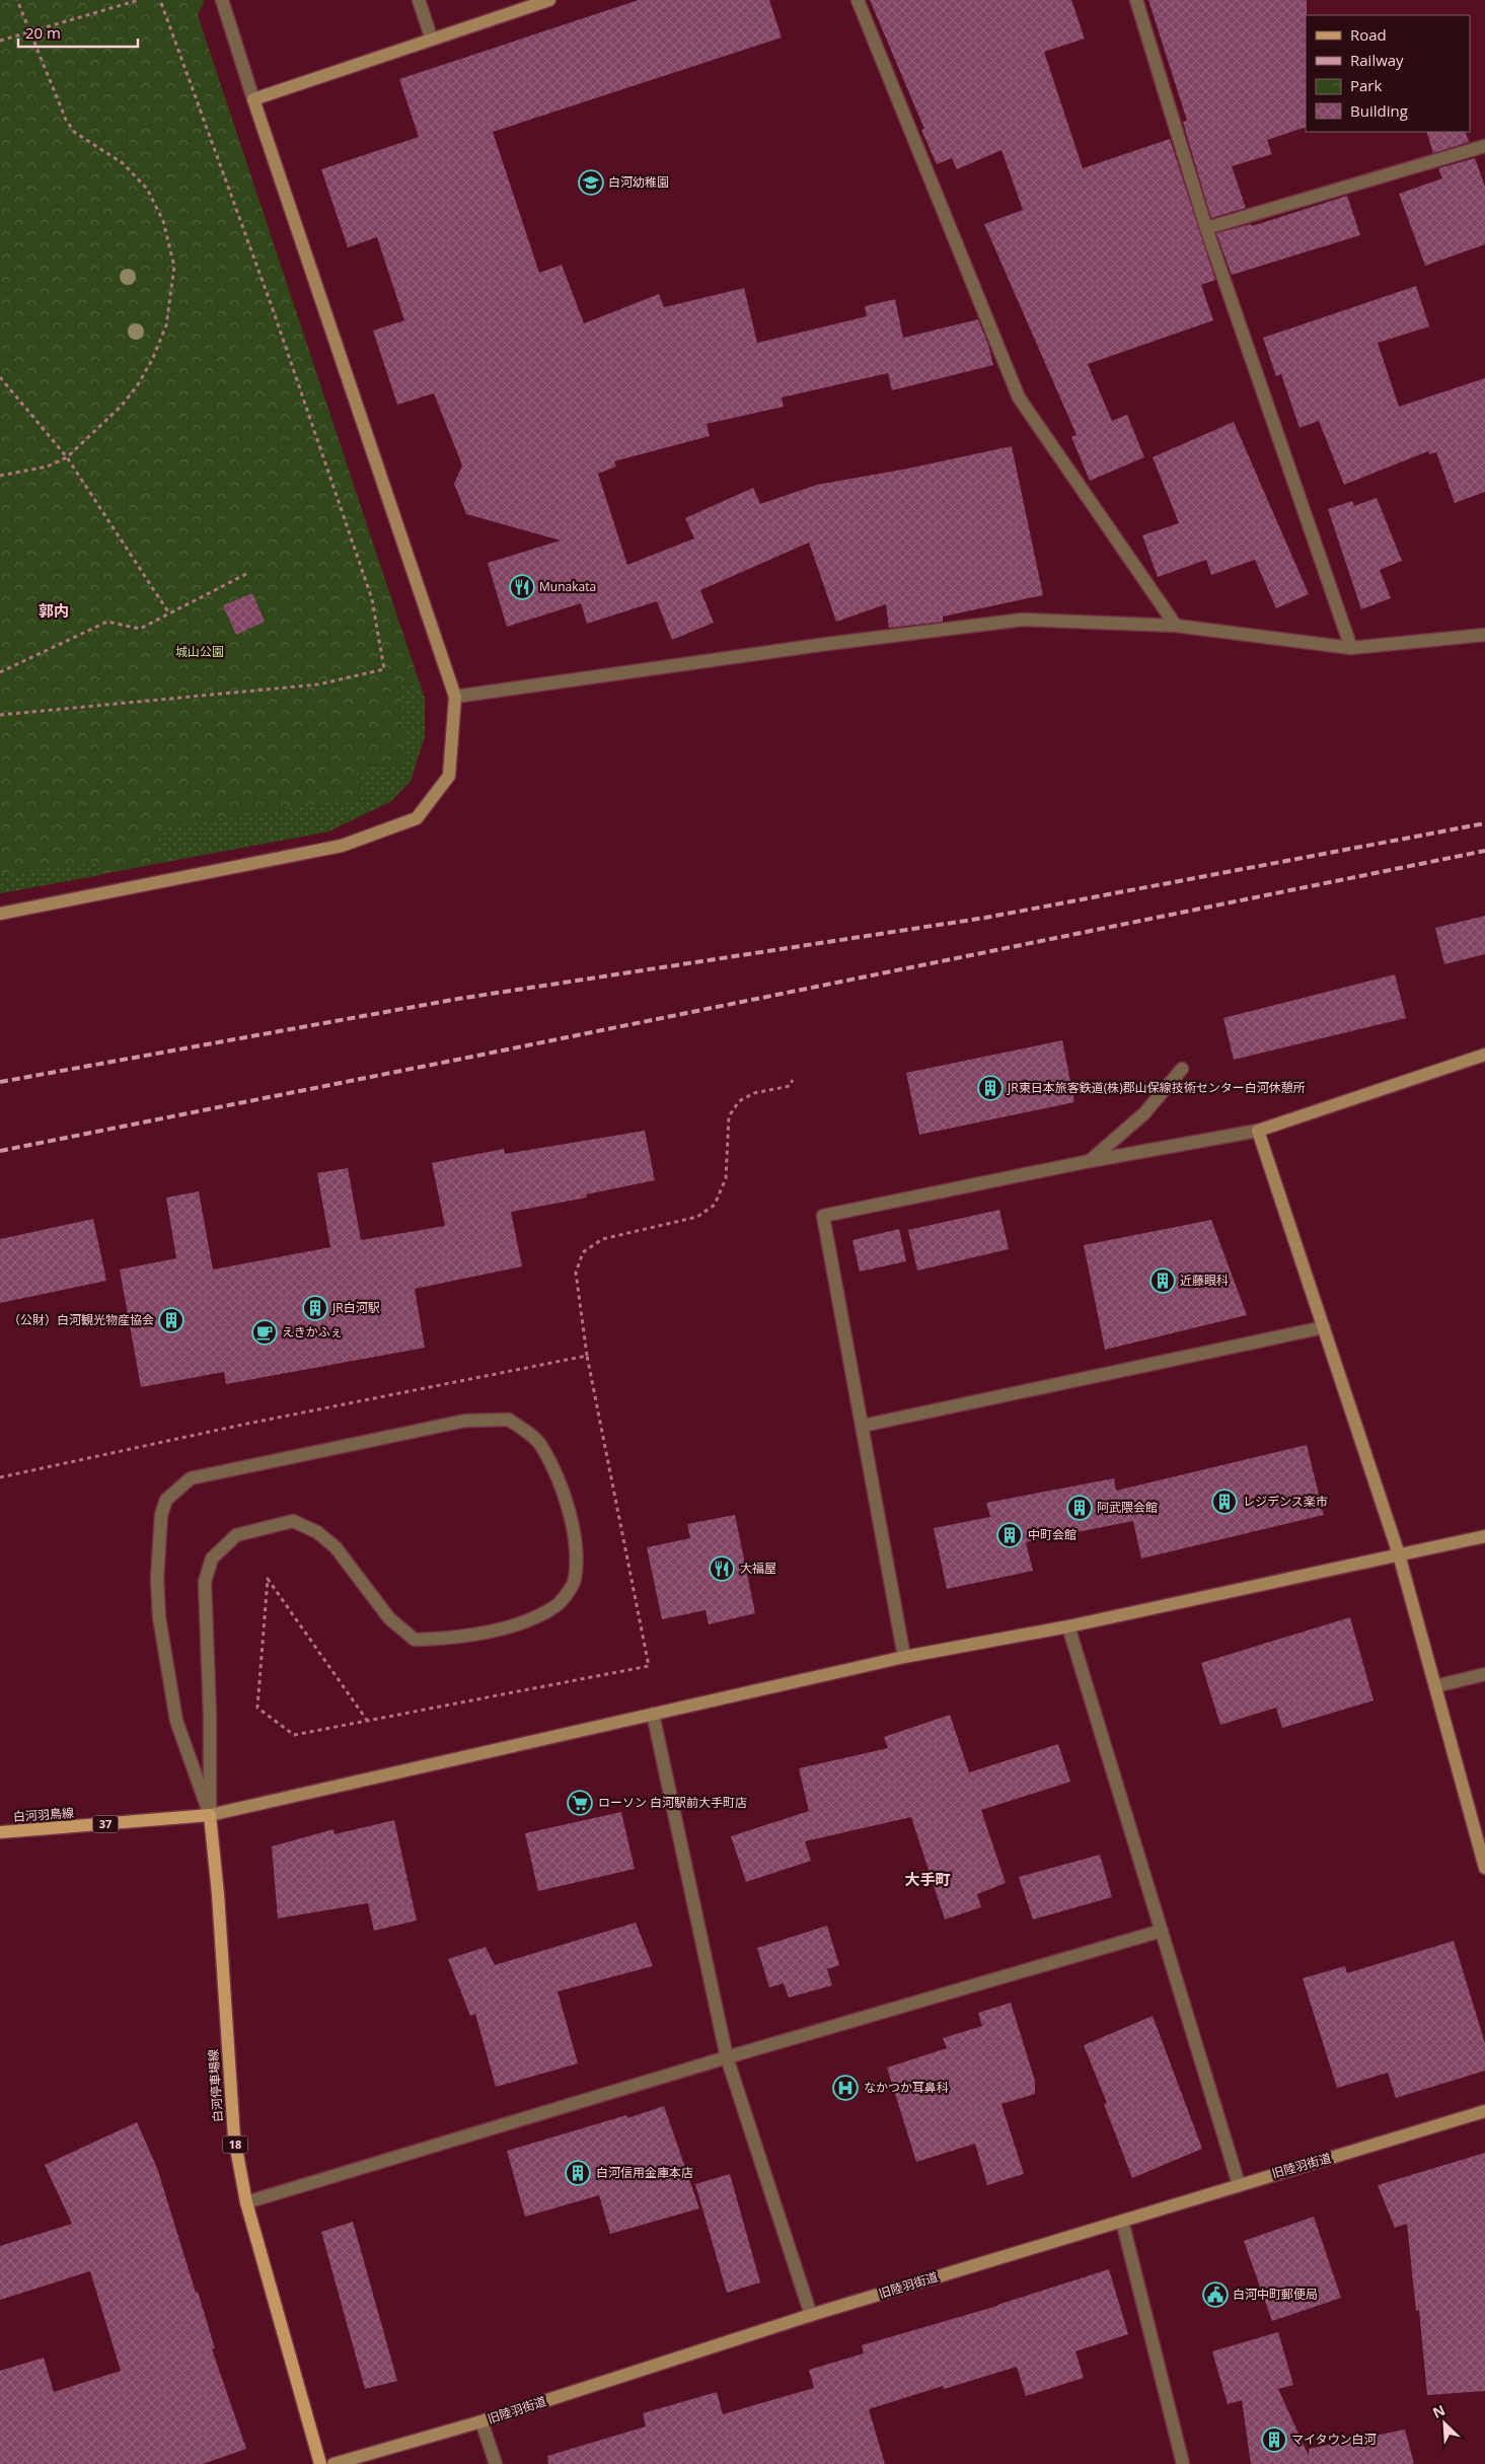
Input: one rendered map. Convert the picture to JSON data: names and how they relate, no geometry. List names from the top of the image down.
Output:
{
  "streets": {
    "main road": [
      "白河羽鳥線",
      "37",
      "白河停車場線",
      "18"
    ],
    "street": ["旧陸羽街道"]
  },
  "crossings": [
    ["白河羽鳥線", "白河停車場線"]
  ],
  "districts": ["郭内", "大手町"],
  "parks": ["城山公園"],
  "places": {
    "school or university": ["白河幼稚園"],
    "restaurant": ["Munakata", "大福屋"],
    "building": [
      "JR東日本旅客鉄道(株)郡山保線技術センター白河休憩所",
      "近藤眼科",
      "JR白河駅",
      "（公財）白河観光物産協会",
      "レジデンス楽市",
      "阿武隈会館",
      "中町会館",
      "白河信用金庫本店",
      "マイタウン白河"
    ],
    "cafe": ["えきかふぇ"],
    "supermarket": ["ローソン 白河駅前大手町店"],
    "hospital": ["なかつか耳鼻科"],
    "public building": ["白河中町郵便局"]
  },
  "legend": [
    "Road",
    "Railway",
    "Park",
    "Building"
  ],
  "scale_bar": "20 m",
  "north": "top left"
}
